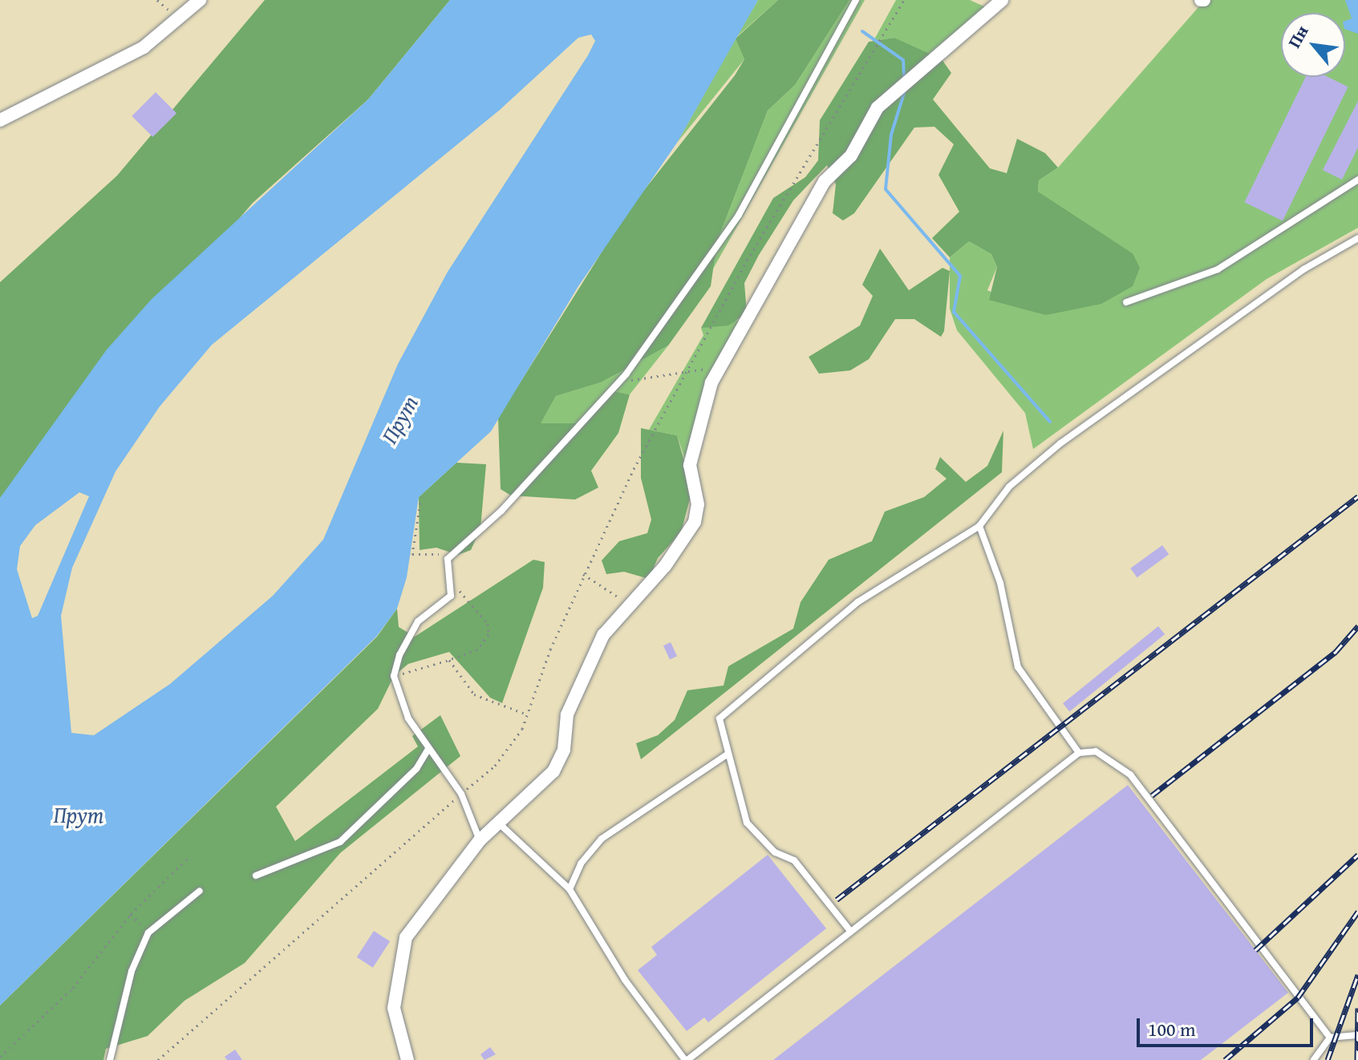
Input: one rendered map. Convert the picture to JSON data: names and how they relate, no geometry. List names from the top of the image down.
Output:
{
  "water": ["Прут"],
  "scale_bar": "100 m",
  "north": "top left"
}
